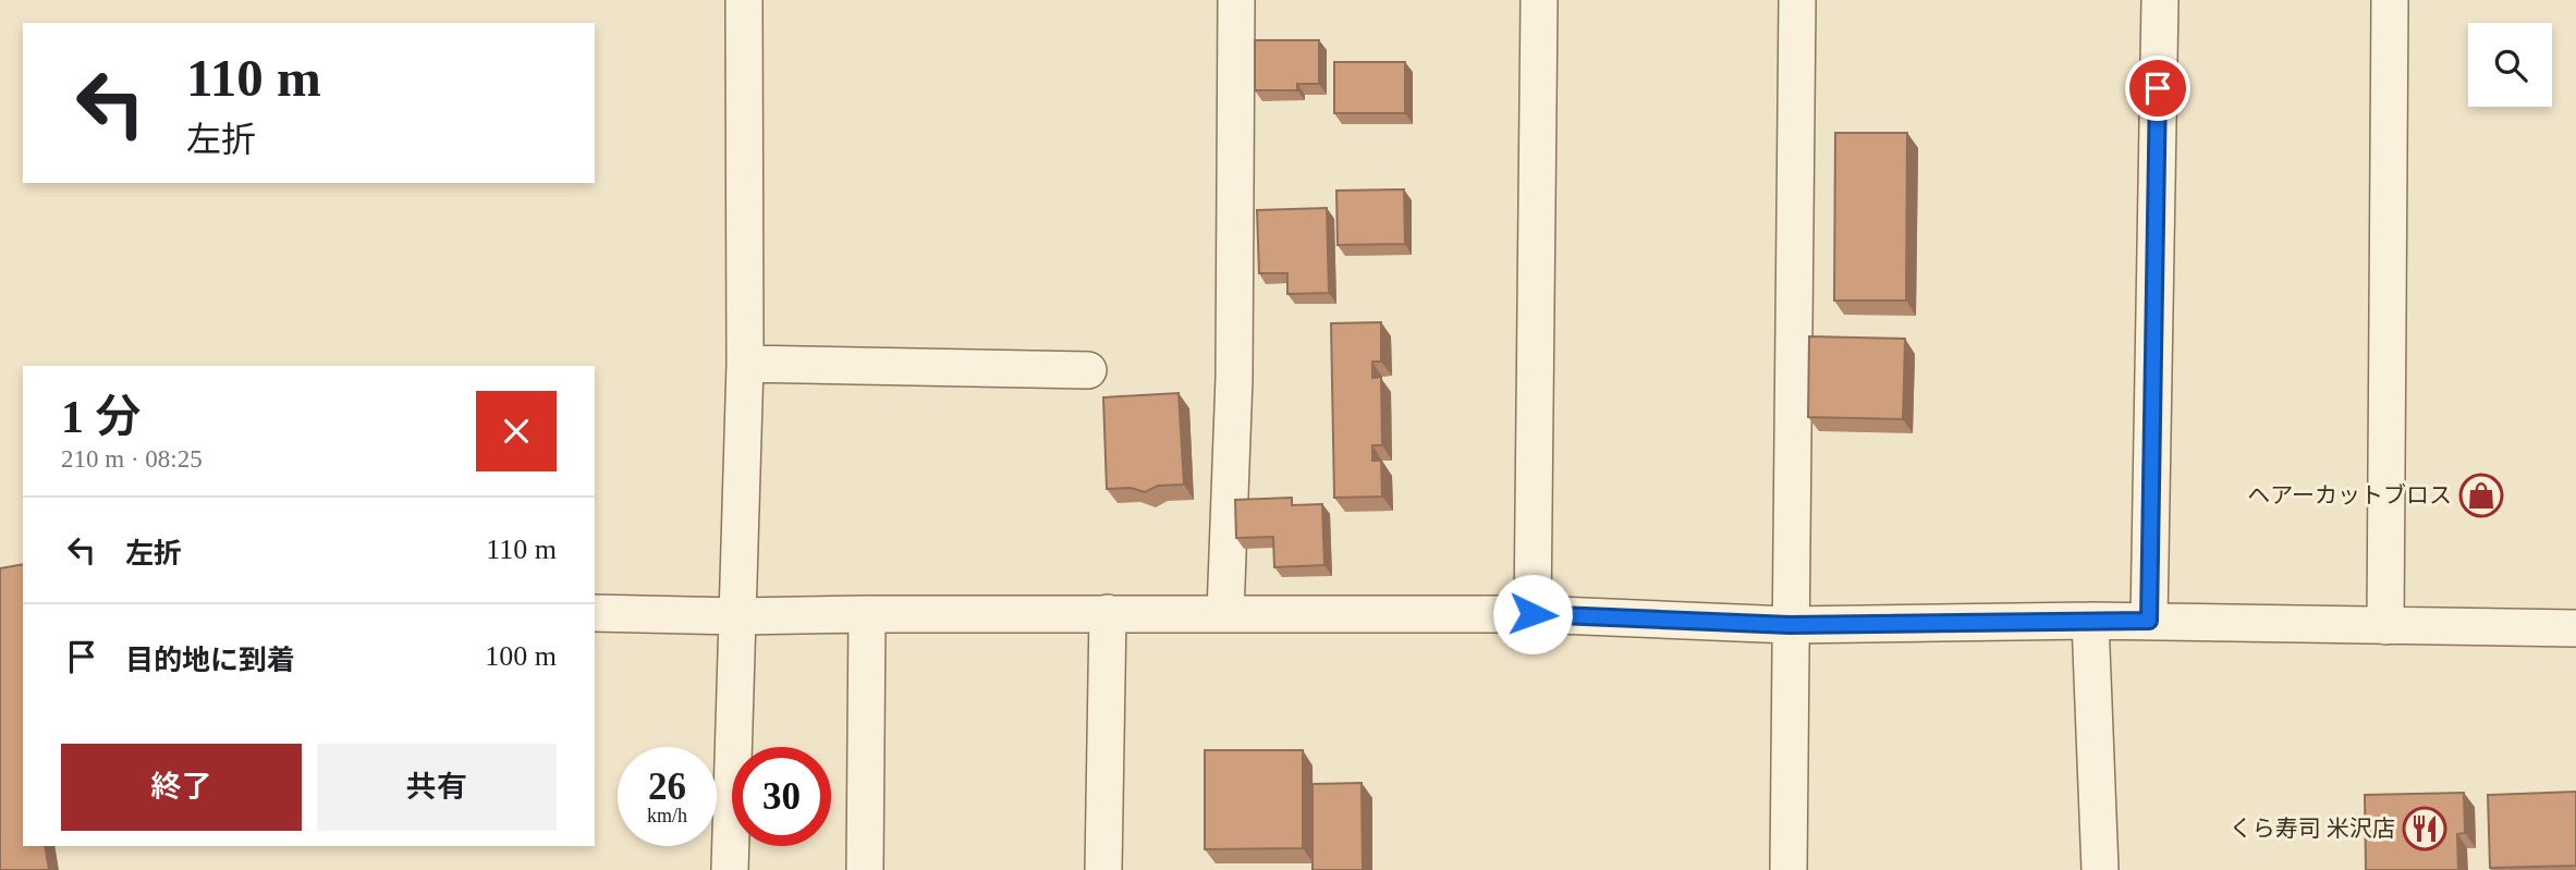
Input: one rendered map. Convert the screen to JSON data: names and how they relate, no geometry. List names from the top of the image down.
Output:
{
  "places": {
    "shop": ["ヘアーカットブロス"],
    "restaurant": ["くら寿司 米沢店"]
  },
  "page": {
    "turn": ["110 m", "左折"],
    "heading": ["1 分", "210 m · 08:25"],
    "list": [
      {
        "name": "左折",
        "value": "110 m"
      },
      {
        "name": "目的地に到着",
        "value": "100 m"
      }
    ],
    "buttons": ["終了", "共有"],
    "speed": "26 km/h",
    "limit": "30"
  }
}
